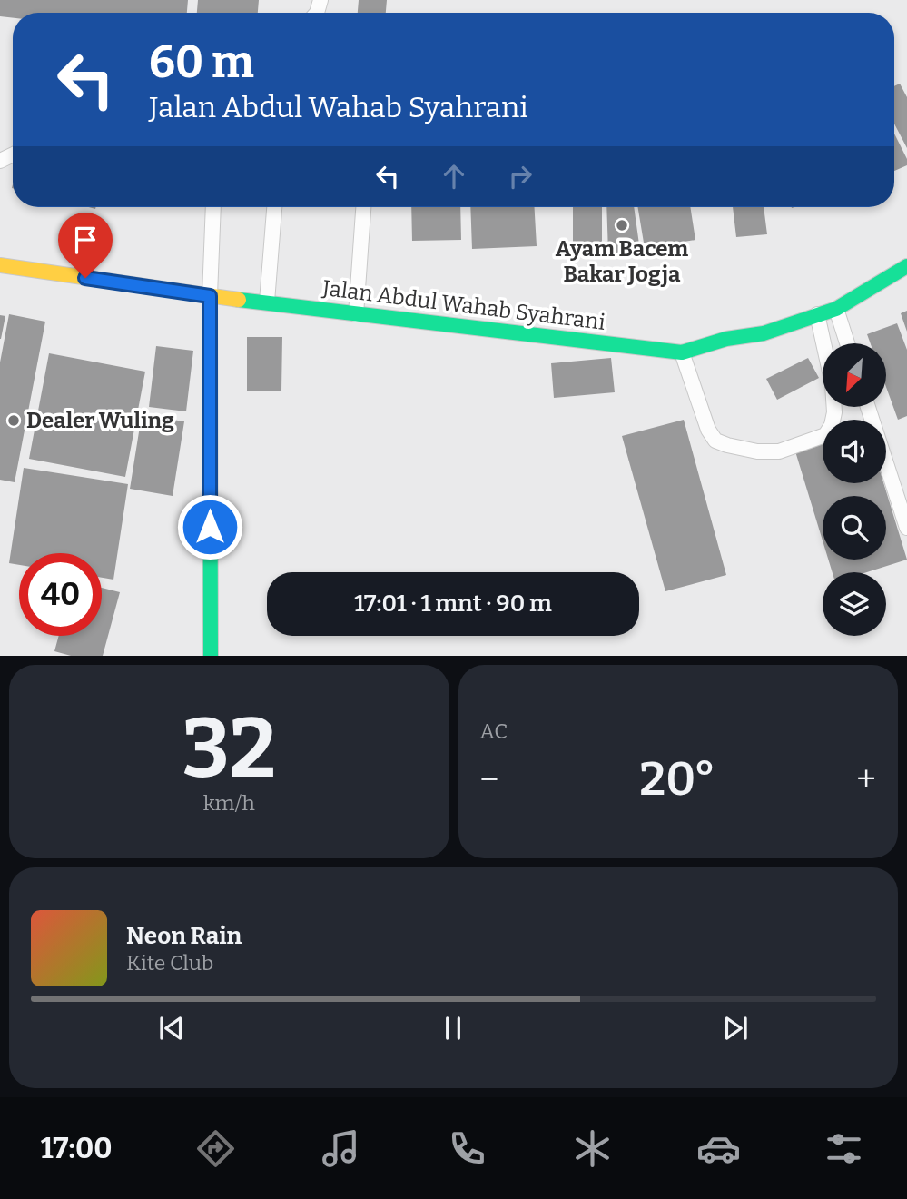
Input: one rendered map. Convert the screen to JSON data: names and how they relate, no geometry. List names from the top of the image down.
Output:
{
  "streets": {
    "main road": ["Jalan Abdul Wahab Syahrani"]
  },
  "places": ["Ayam Bacem Bakar Jogja", "Dealer Wuling"],
  "north": "bottom left",
  "page": {
    "turn": ["60 m", "Jalan Abdul Wahab Syahrani"],
    "limit": "40",
    "trip": "17:01 · 1 mnt · 90 m",
    "tile": [
      ["32", "km/h"],
      "AC"
    ],
    "heat": ["−", "20°", "+"],
    "song": ["Neon Rain", "Kite Club"],
    "tabs": "17:00"
  }
}
